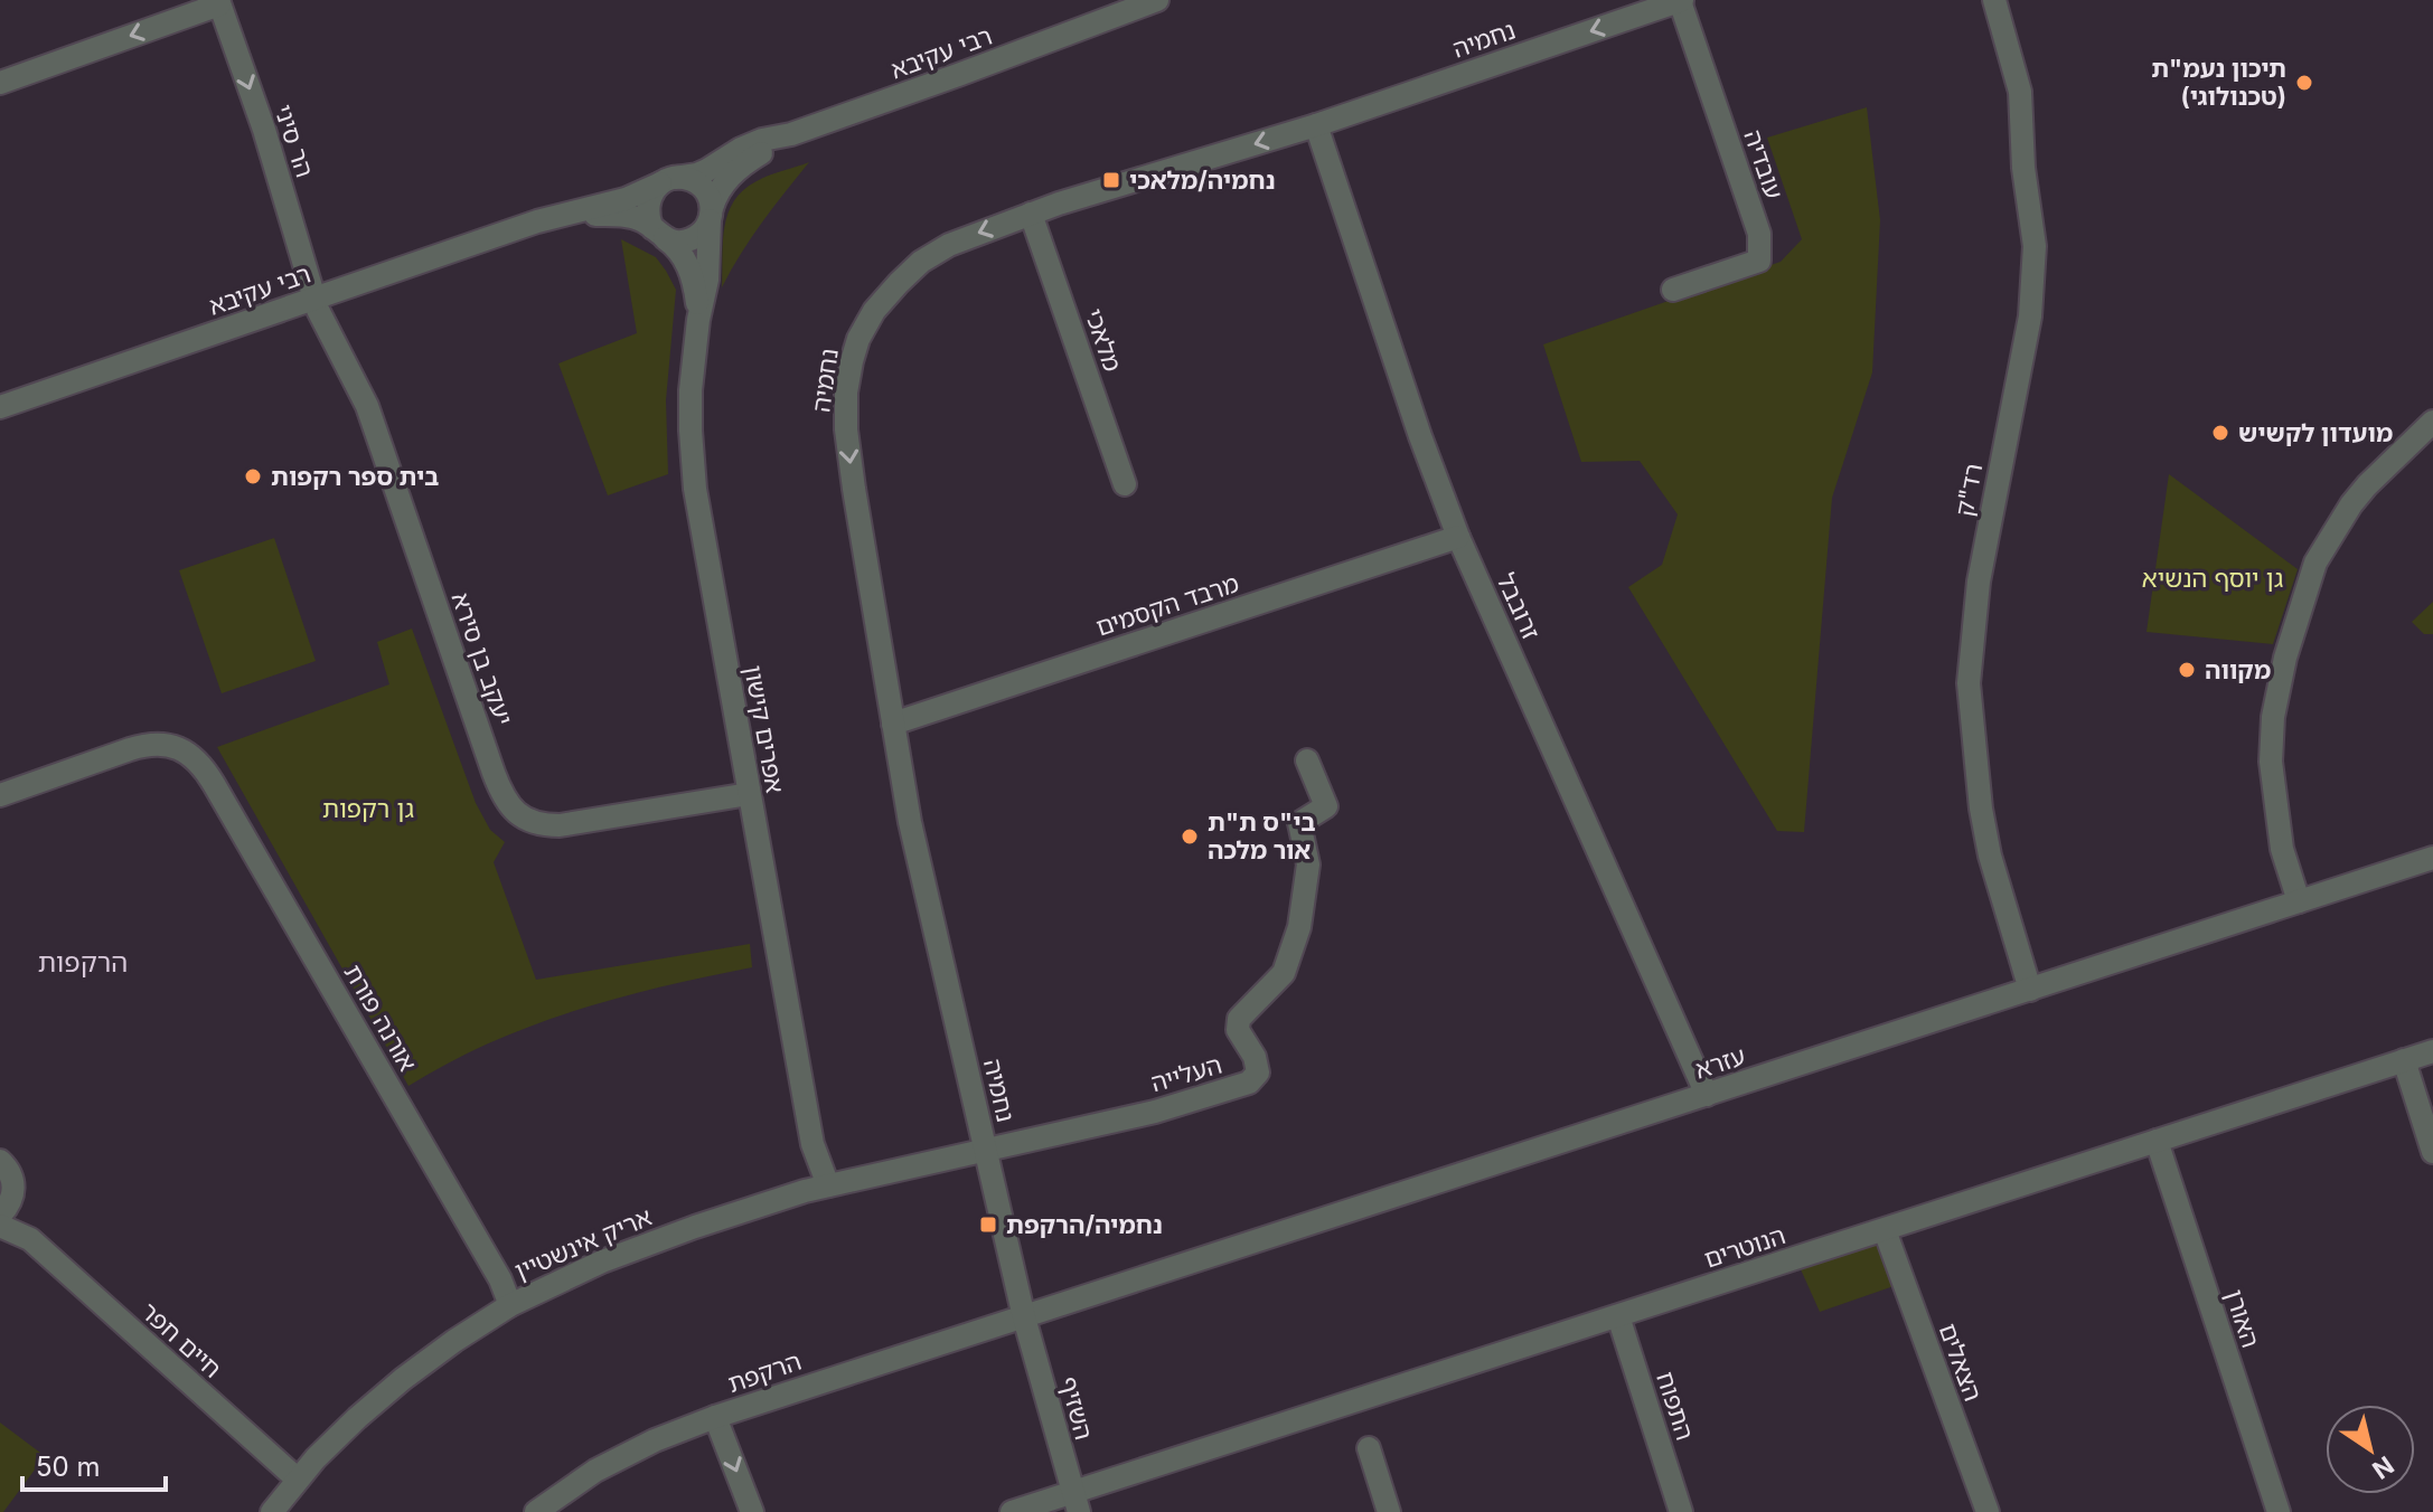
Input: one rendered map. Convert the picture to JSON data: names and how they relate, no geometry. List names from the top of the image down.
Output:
{
  "streets": {
    "street": [
      "נחמיה",
      "רבי עקיבא",
      "הר סיני",
      "עובדיה",
      "מלאכי",
      "רד\"ק",
      "מרבד הקסמים",
      "זרובבל",
      "יעקב בן סירא",
      "אפרים קישון",
      "אורנה פורת",
      "עזרא",
      "העלייה",
      "אריק אינשטיין",
      "הנוטרים",
      "האורן",
      "חיים חפר",
      "הצאלים",
      "הרקפת",
      "התפוח",
      "השזיף"
    ]
  },
  "crossings": [
    ["נחמיה", "עובדיה"],
    ["נחמיה", "מלאכי"],
    ["נחמיה", "מרבד הקסמים"],
    ["נחמיה", "זרובבל"],
    ["נחמיה", "עזרא"],
    ["נחמיה", "העלייה"],
    ["נחמיה", "אריק אינשטיין"],
    ["נחמיה", "הרקפת"],
    ["נחמיה", "השזיף"],
    ["רבי עקיבא", "הר סיני"],
    ["רבי עקיבא", "יעקב בן סירא"],
    ["רבי עקיבא", "אפרים קישון"],
    ["הר סיני", "יעקב בן סירא"],
    ["רד\"ק", "עזרא"],
    ["מרבד הקסמים", "זרובבל"],
    ["זרובבל", "עזרא"],
    ["יעקב בן סירא", "אפרים קישון"],
    ["אפרים קישון", "אריק אינשטיין"],
    ["אורנה פורת", "אריק אינשטיין"],
    ["עזרא", "הרקפת"],
    ["עזרא", "השזיף"],
    ["העלייה", "אריק אינשטיין"],
    ["אריק אינשטיין", "חיים חפר"],
    ["הנוטרים", "האורן"],
    ["הנוטרים", "הצאלים"],
    ["הנוטרים", "התפוח"],
    ["הנוטרים", "השזיף"],
    ["הרקפת", "השזיף"]
  ],
  "one_way": ["נחמיה", "הר סיני"],
  "districts": ["הרקפות"],
  "parks": ["גן יוסף הנשיא", "גן רקפות"],
  "places": {
    "other": [
      "תיכון נעמ\"ת (טכנולוגי)",
      "מועדון לקשיש",
      "בית ספר רקפות",
      "מקווה",
      "בי\"ס ת\"ת אור מלכה"
    ],
    "transit": ["נחמיה/מלאכי", "נחמיה/הרקפת"]
  },
  "scale_bar": "50 m",
  "north": "bottom right"
}
